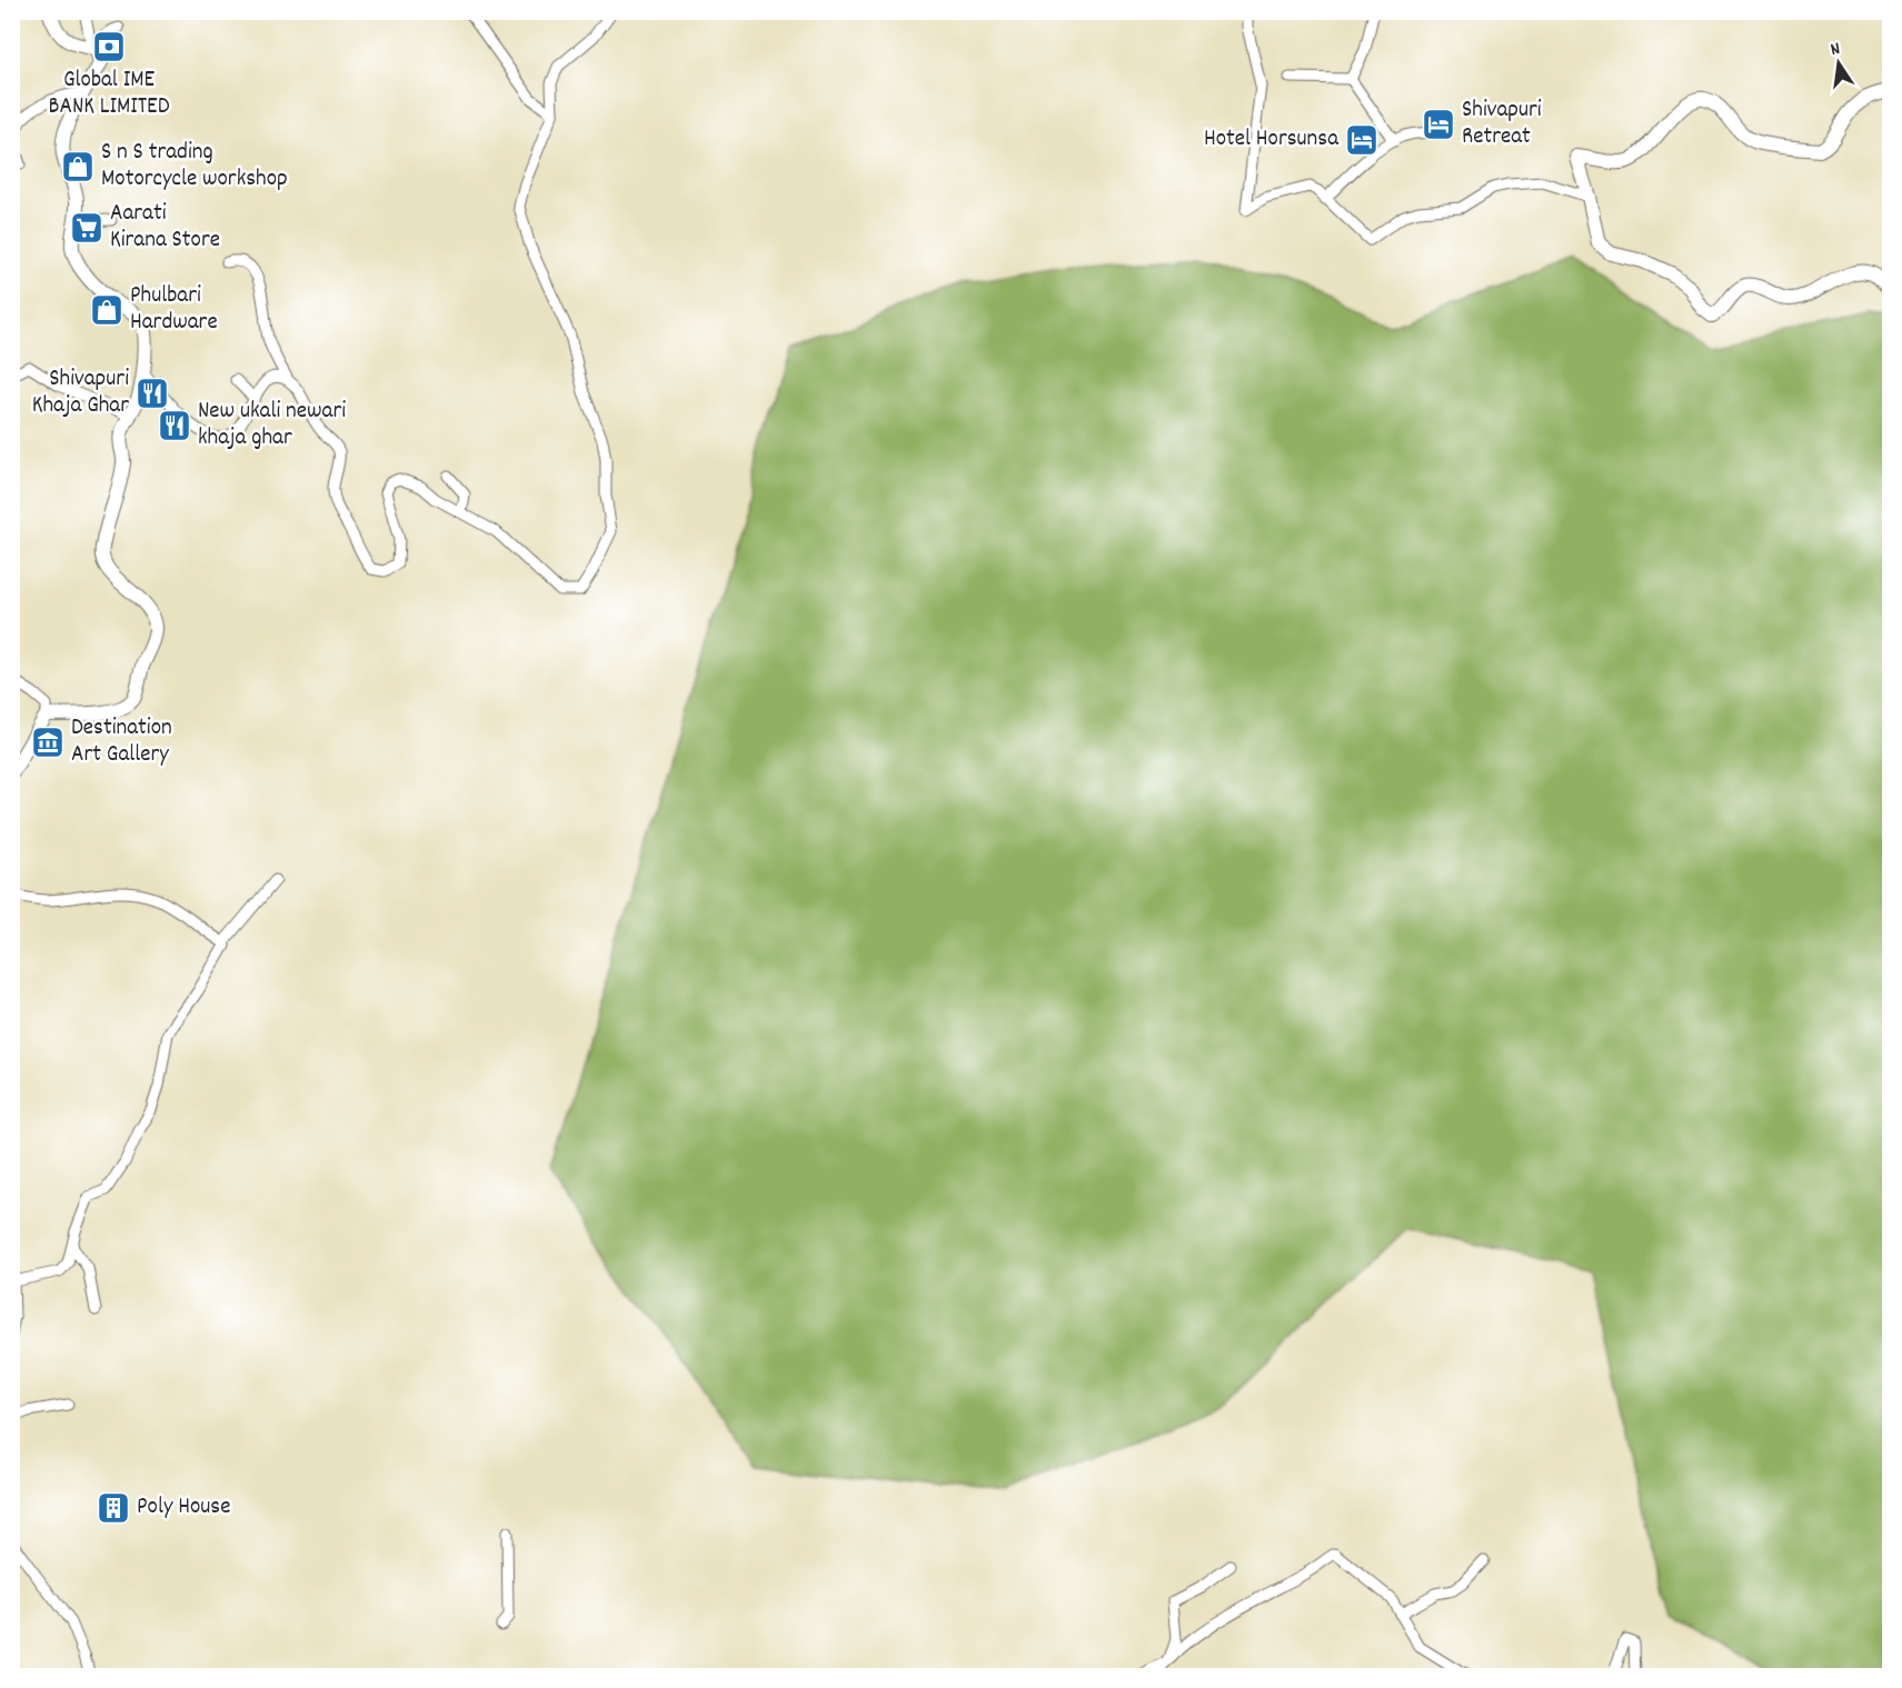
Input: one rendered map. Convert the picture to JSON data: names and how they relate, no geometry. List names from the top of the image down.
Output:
{
  "places": {
    "bank": ["Global IME BANK LIMITED"],
    "hotel": ["Shivapuri Retreat", "Hotel Horsunsa"],
    "shop": ["S n S trading Motorcycle workshop", "Phulbari Hardware"],
    "supermarket": ["Aarati Kirana Store"],
    "restaurant": ["Shivapuri Khaja Ghar", "New ukali newari khaja ghar"],
    "museum": ["Destination Art Gallery"],
    "building": ["Poly House"]
  },
  "north": "top"
}
